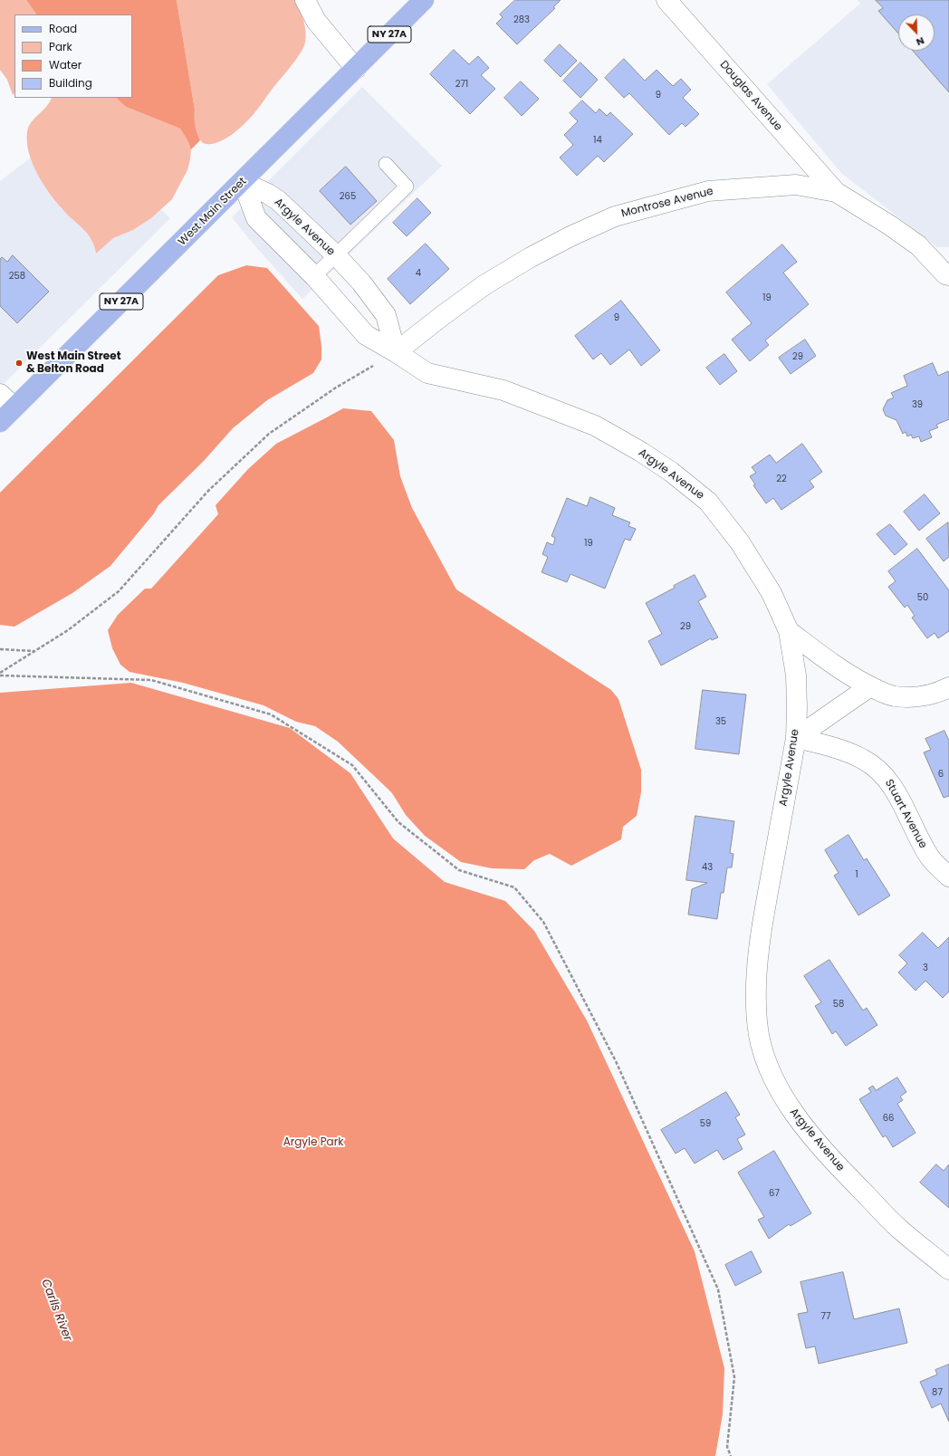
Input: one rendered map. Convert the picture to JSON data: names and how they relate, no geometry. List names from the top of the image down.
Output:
{
  "streets": {
    "main road": ["NY 27A", "West Main Street"],
    "street": [
      "Douglas Avenue",
      "Montrose Avenue",
      "Argyle Avenue",
      "Stuart Avenue"
    ]
  },
  "crossings": [
    ["Douglas Avenue", "Montrose Avenue"],
    ["Montrose Avenue", "Argyle Avenue"],
    ["West Main Street", "Argyle Avenue"],
    ["Argyle Avenue", "Stuart Avenue"]
  ],
  "water": ["Carlls River"],
  "parks": ["Argyle Park"],
  "places": ["West Main Street & Belton Road"],
  "house_numbers": [
    "283",
    "271",
    "9",
    "14",
    "265",
    "4",
    "258",
    "19",
    "9",
    "29",
    "39",
    "22",
    "19",
    "50",
    "29",
    "35",
    "6",
    "43",
    "1",
    "3",
    "58",
    "66",
    "59",
    "67",
    "77",
    "87"
  ],
  "legend": [
    "Road",
    "Park",
    "Water",
    "Building"
  ],
  "north": "bottom right"
}
